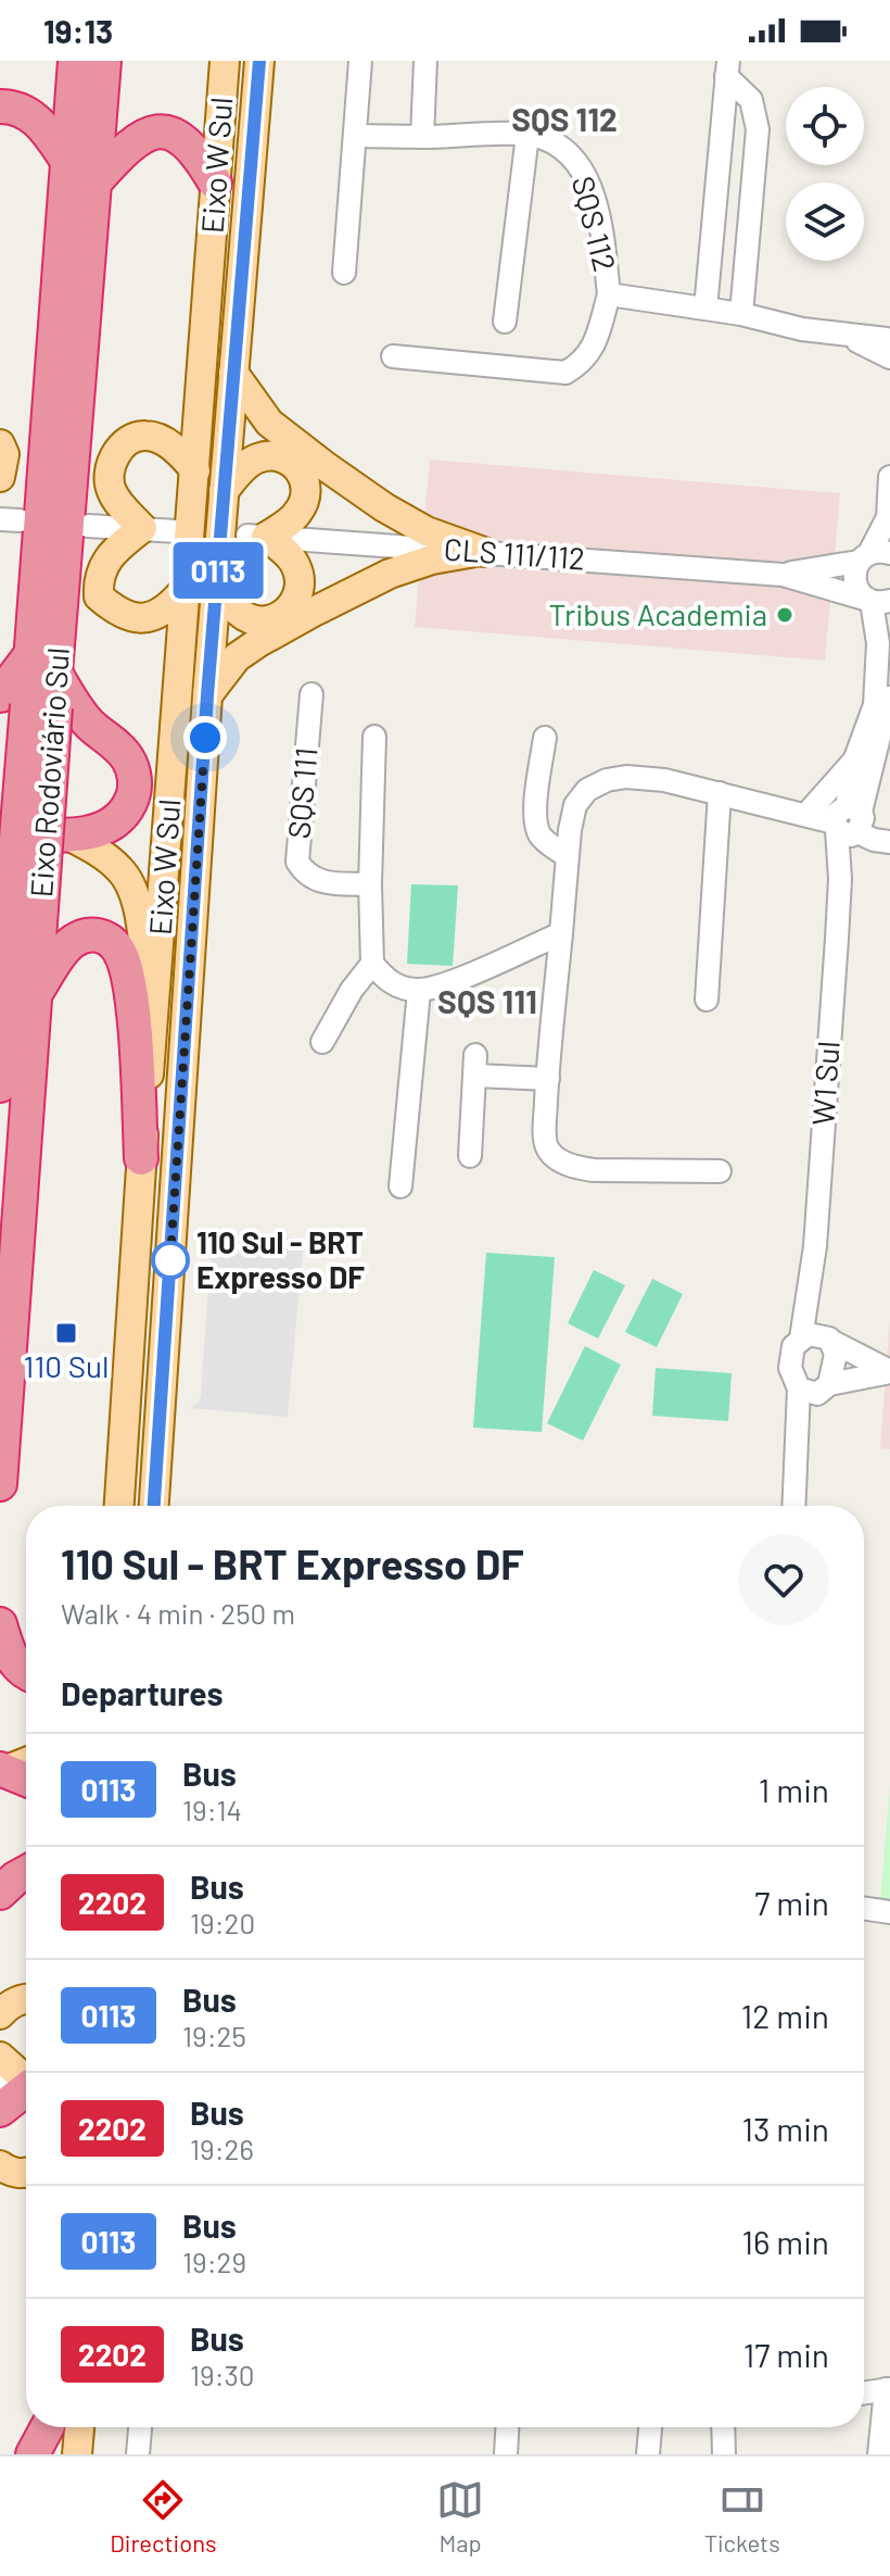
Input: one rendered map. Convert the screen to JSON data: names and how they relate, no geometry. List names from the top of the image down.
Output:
{
  "streets": {
    "highway": ["Eixo Rodoviário Sul"],
    "main road": ["Eixo W Sul"],
    "street": [
      "SQS 112",
      "CLS 111/112",
      "SQS 111",
      "W1 Sul"
    ]
  },
  "crossings": [
    ["CLS 111/112", "W1 Sul"]
  ],
  "districts": ["SQS 112", "SQS 111"],
  "places": {
    "other": ["Tribus Academia", "110 Sul - BRT Expresso DF"],
    "transit": ["110 Sul"]
  },
  "lines": ["bus line 0113"],
  "page": {
    "status": "19:13",
    "on_map": "0113",
    "heading": [
      ["110 Sul - BRT Expresso DF", "Walk · 4 min · 250 m"],
      "Departures"
    ],
    "list": [
      {
        "mark": "0113",
        "name": "Bus",
        "note": "19:14",
        "value": "1 min"
      },
      {
        "mark": "2202",
        "name": "Bus",
        "note": "19:20",
        "value": "7 min"
      },
      {
        "mark": "0113",
        "name": "Bus",
        "note": "19:25",
        "value": "12 min"
      },
      {
        "mark": "2202",
        "name": "Bus",
        "note": "19:26",
        "value": "13 min"
      },
      {
        "mark": "0113",
        "name": "Bus",
        "note": "19:29",
        "value": "16 min"
      },
      {
        "mark": "2202",
        "name": "Bus",
        "note": "19:30",
        "value": "17 min"
      }
    ],
    "tabs": ["Directions", "Map", "Tickets"]
  }
}
